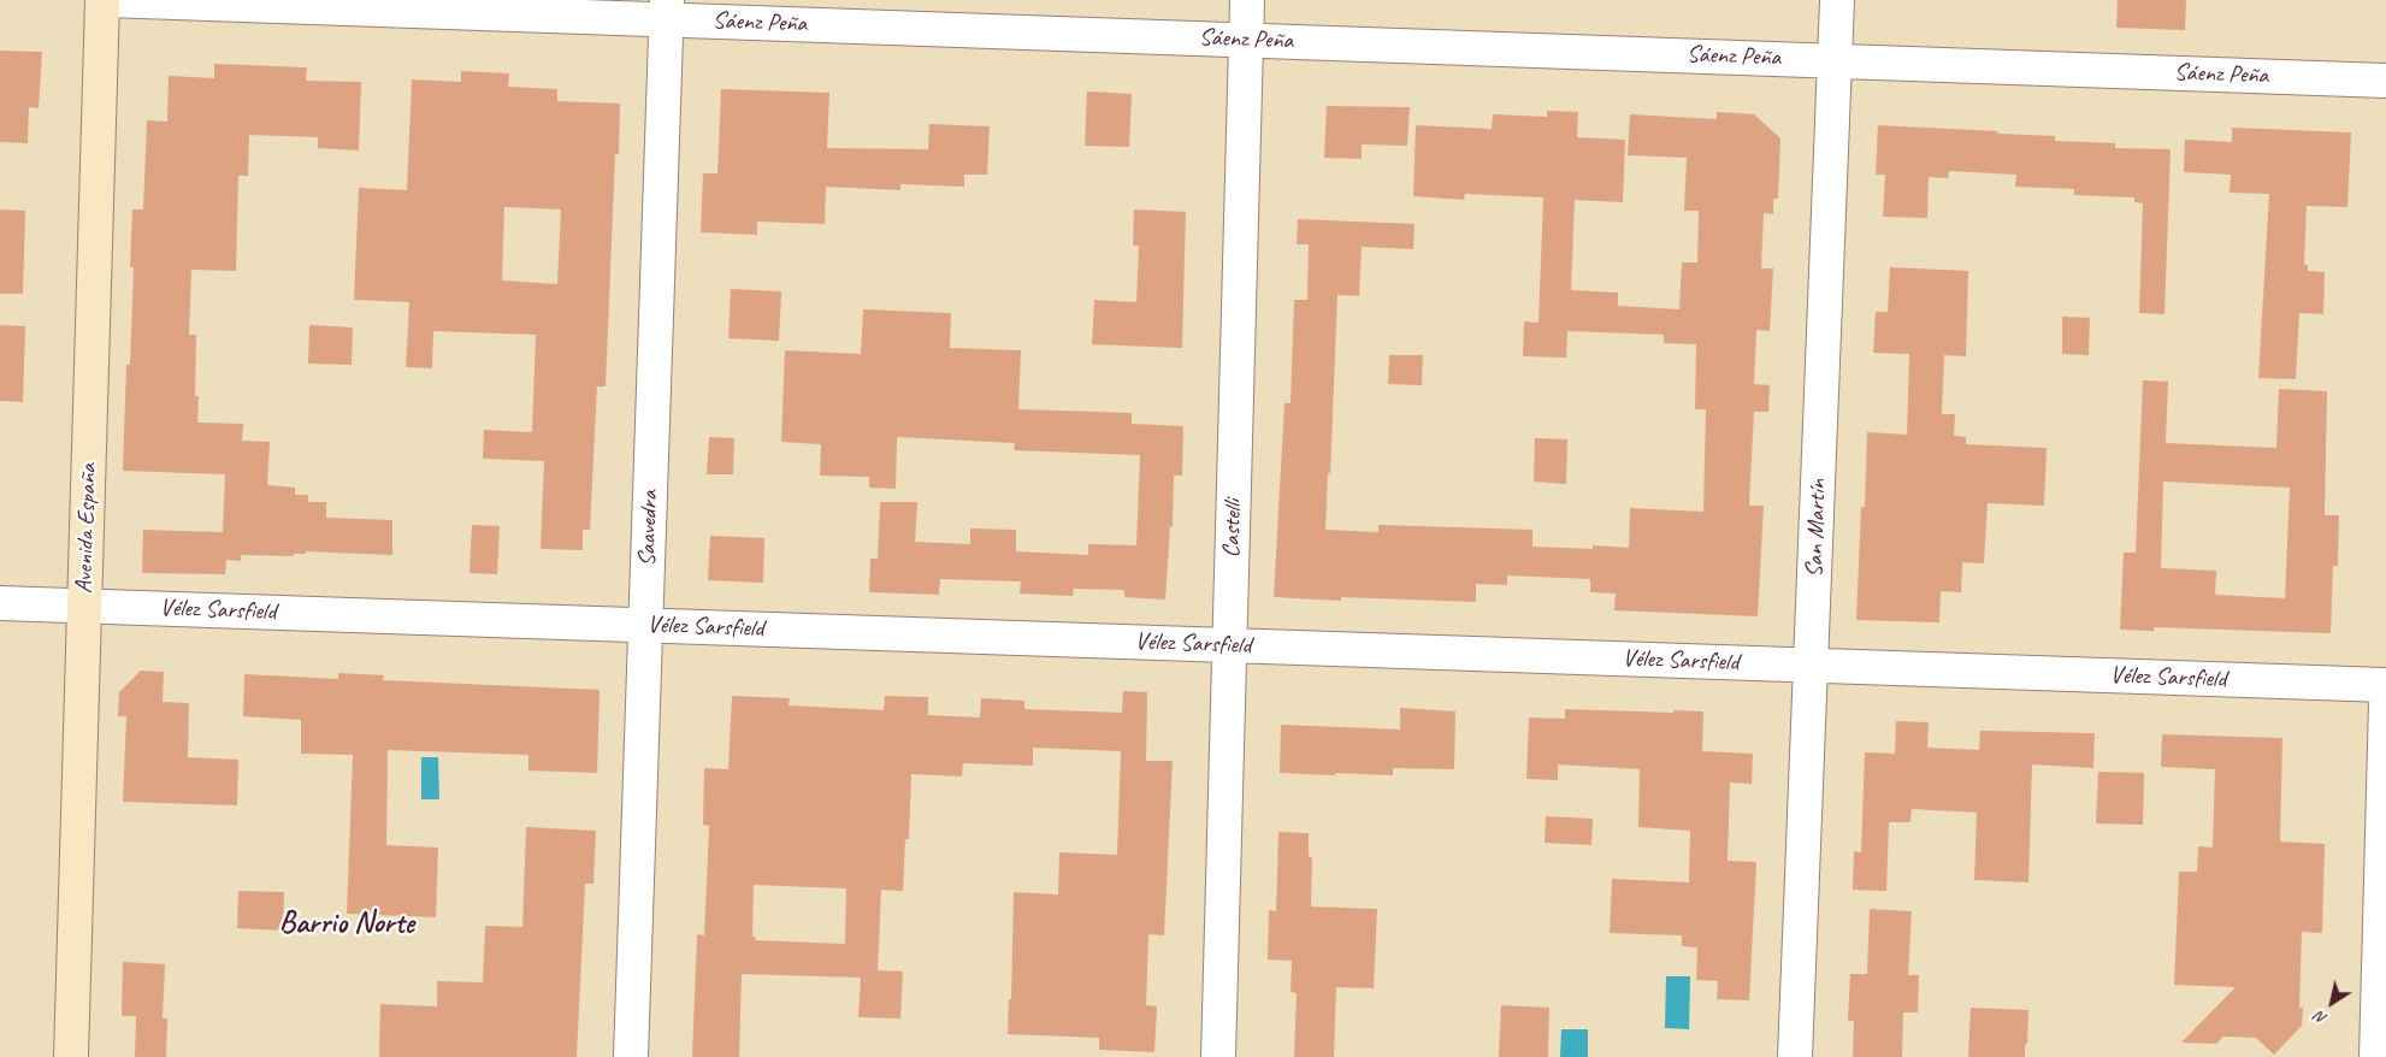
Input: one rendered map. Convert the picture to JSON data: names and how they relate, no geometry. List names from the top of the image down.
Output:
{
  "streets": {
    "main road": ["Avenida España"],
    "street": [
      "Sáenz Peña",
      "Saavedra",
      "Castelli",
      "San Martín",
      "Vélez Sarsfield"
    ]
  },
  "crossings": [
    ["Sáenz Peña", "Avenida España"],
    ["Sáenz Peña", "Saavedra"],
    ["Sáenz Peña", "Castelli"],
    ["Sáenz Peña", "San Martín"],
    ["Avenida España", "Vélez Sarsfield"],
    ["Saavedra", "Vélez Sarsfield"],
    ["Castelli", "Vélez Sarsfield"],
    ["San Martín", "Vélez Sarsfield"]
  ],
  "districts": ["Barrio Norte"],
  "north": "bottom left"
}
